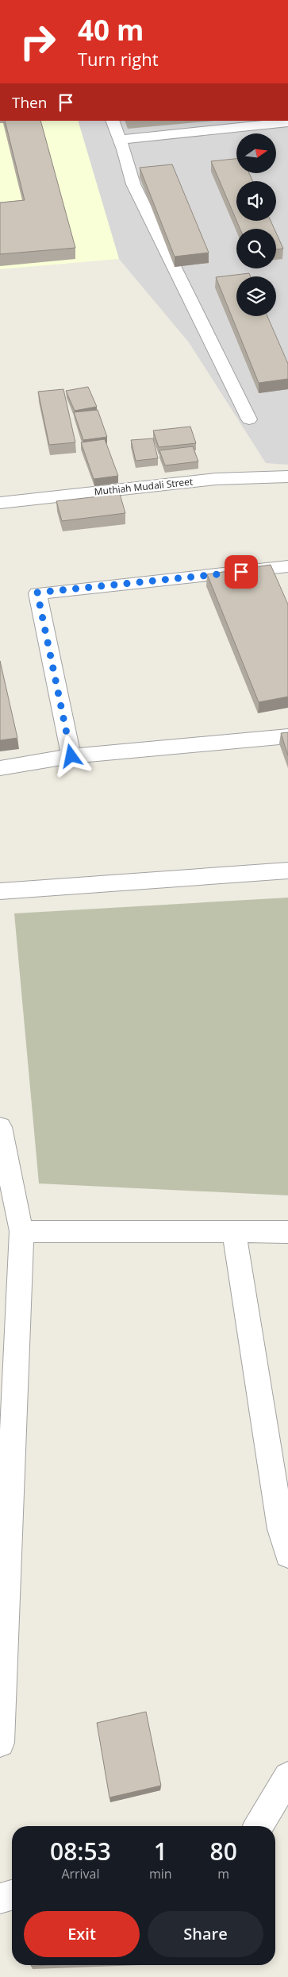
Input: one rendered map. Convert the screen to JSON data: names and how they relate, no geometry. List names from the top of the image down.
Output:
{
  "streets": {
    "street": ["Muthiah Mudali Street"]
  },
  "north": "right",
  "page": {
    "turn": ["40 m", "Turn right"],
    "then": "Then",
    "eta": [
      "08:53",
      "Arrival",
      "1",
      "min",
      "80",
      "m"
    ],
    "buttons": ["Exit", "Share"]
  }
}
